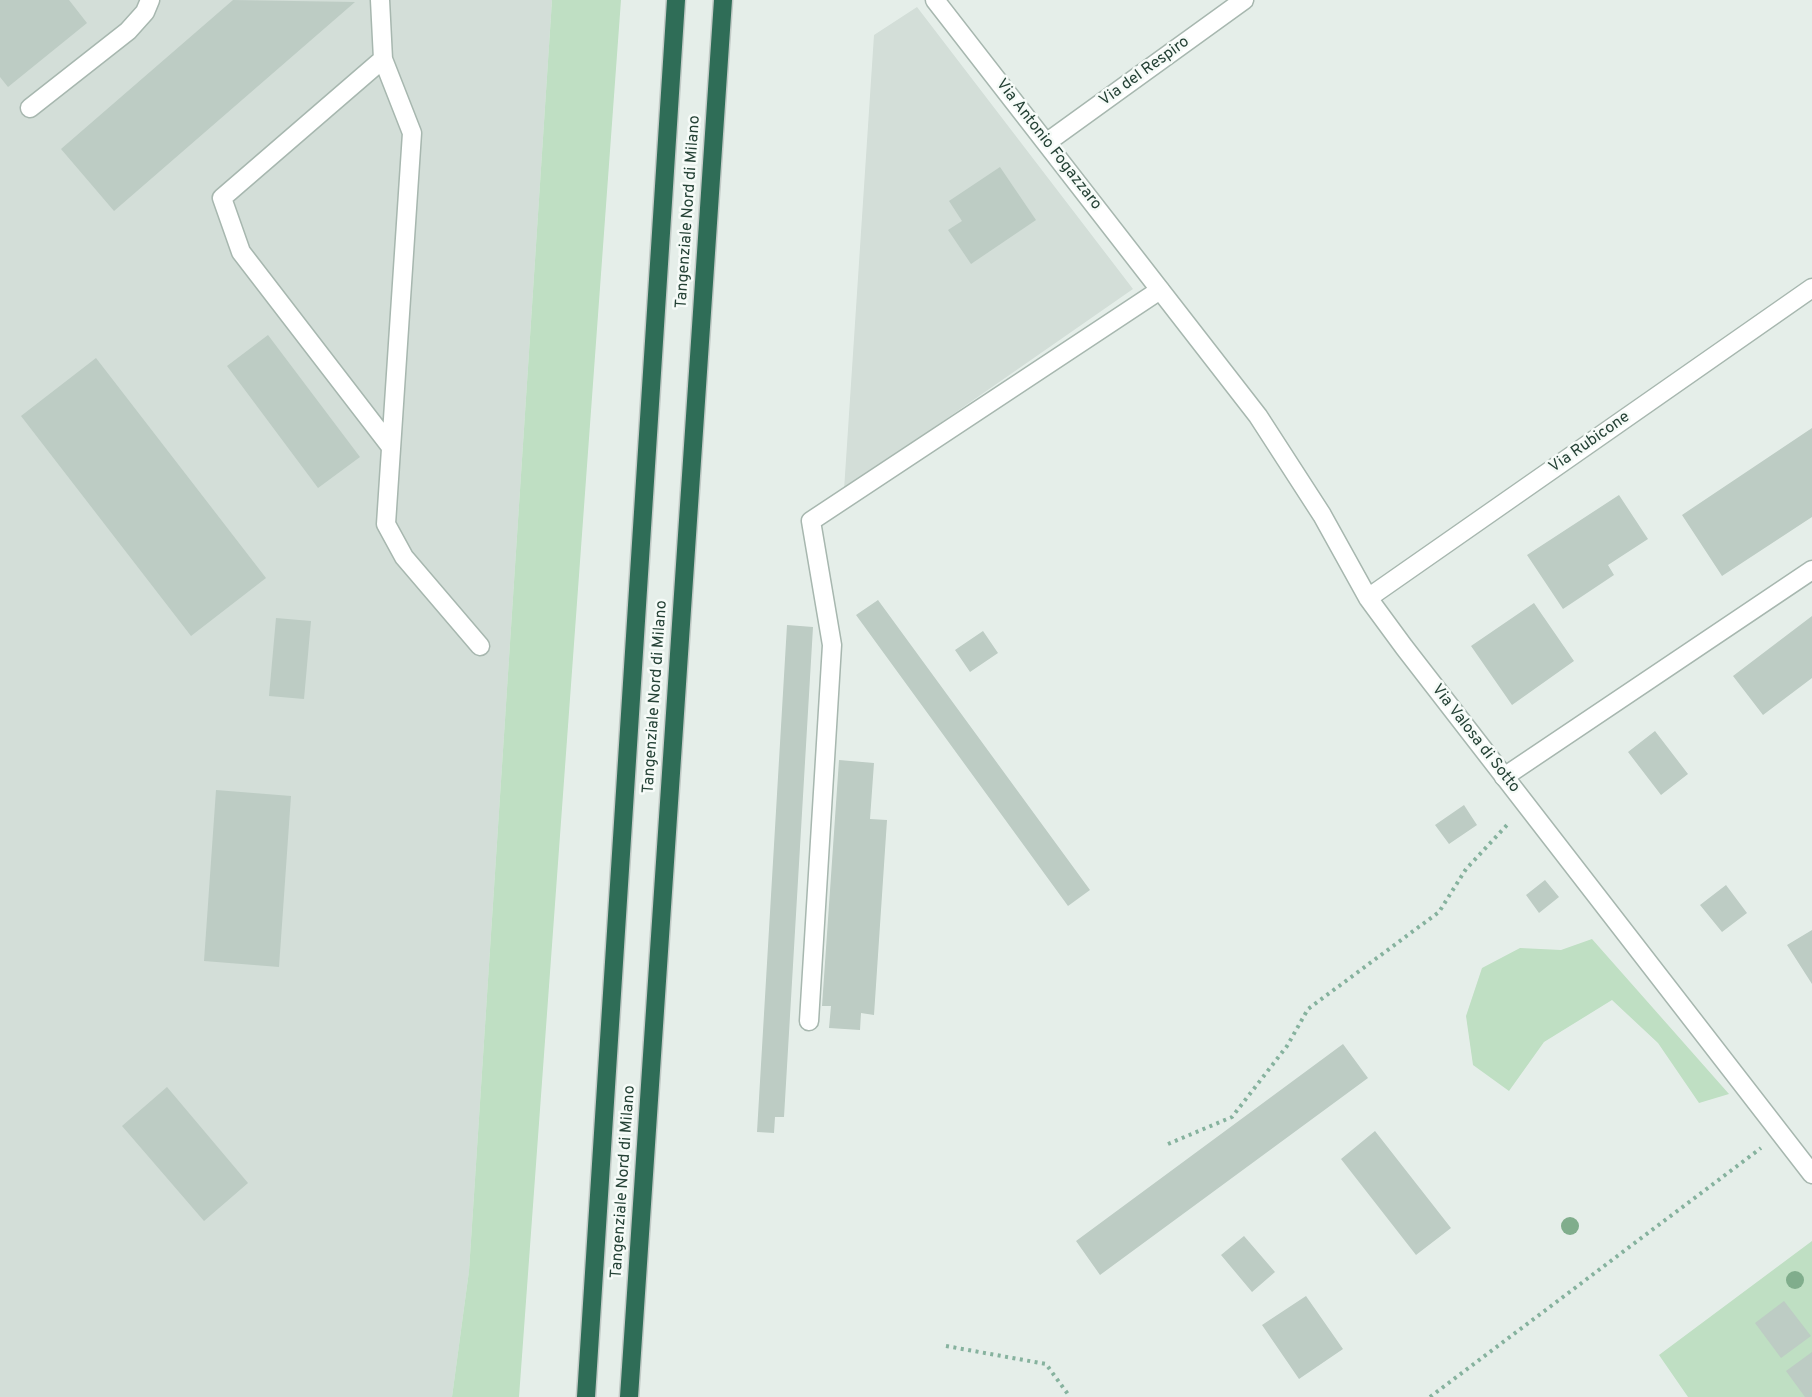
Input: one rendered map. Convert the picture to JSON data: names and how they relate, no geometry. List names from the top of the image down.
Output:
{
  "streets": {
    "highway": ["Tangenziale Nord di Milano"],
    "street": [
      "Via del Respiro",
      "Via Antonio Fogazzaro",
      "Via Rubicone",
      "Via Valosa di Sotto"
    ]
  },
  "crossings": [
    ["Via del Respiro", "Via Antonio Fogazzaro"],
    ["Via Antonio Fogazzaro", "Via Valosa di Sotto"],
    ["Via Rubicone", "Via Valosa di Sotto"]
  ]
}
